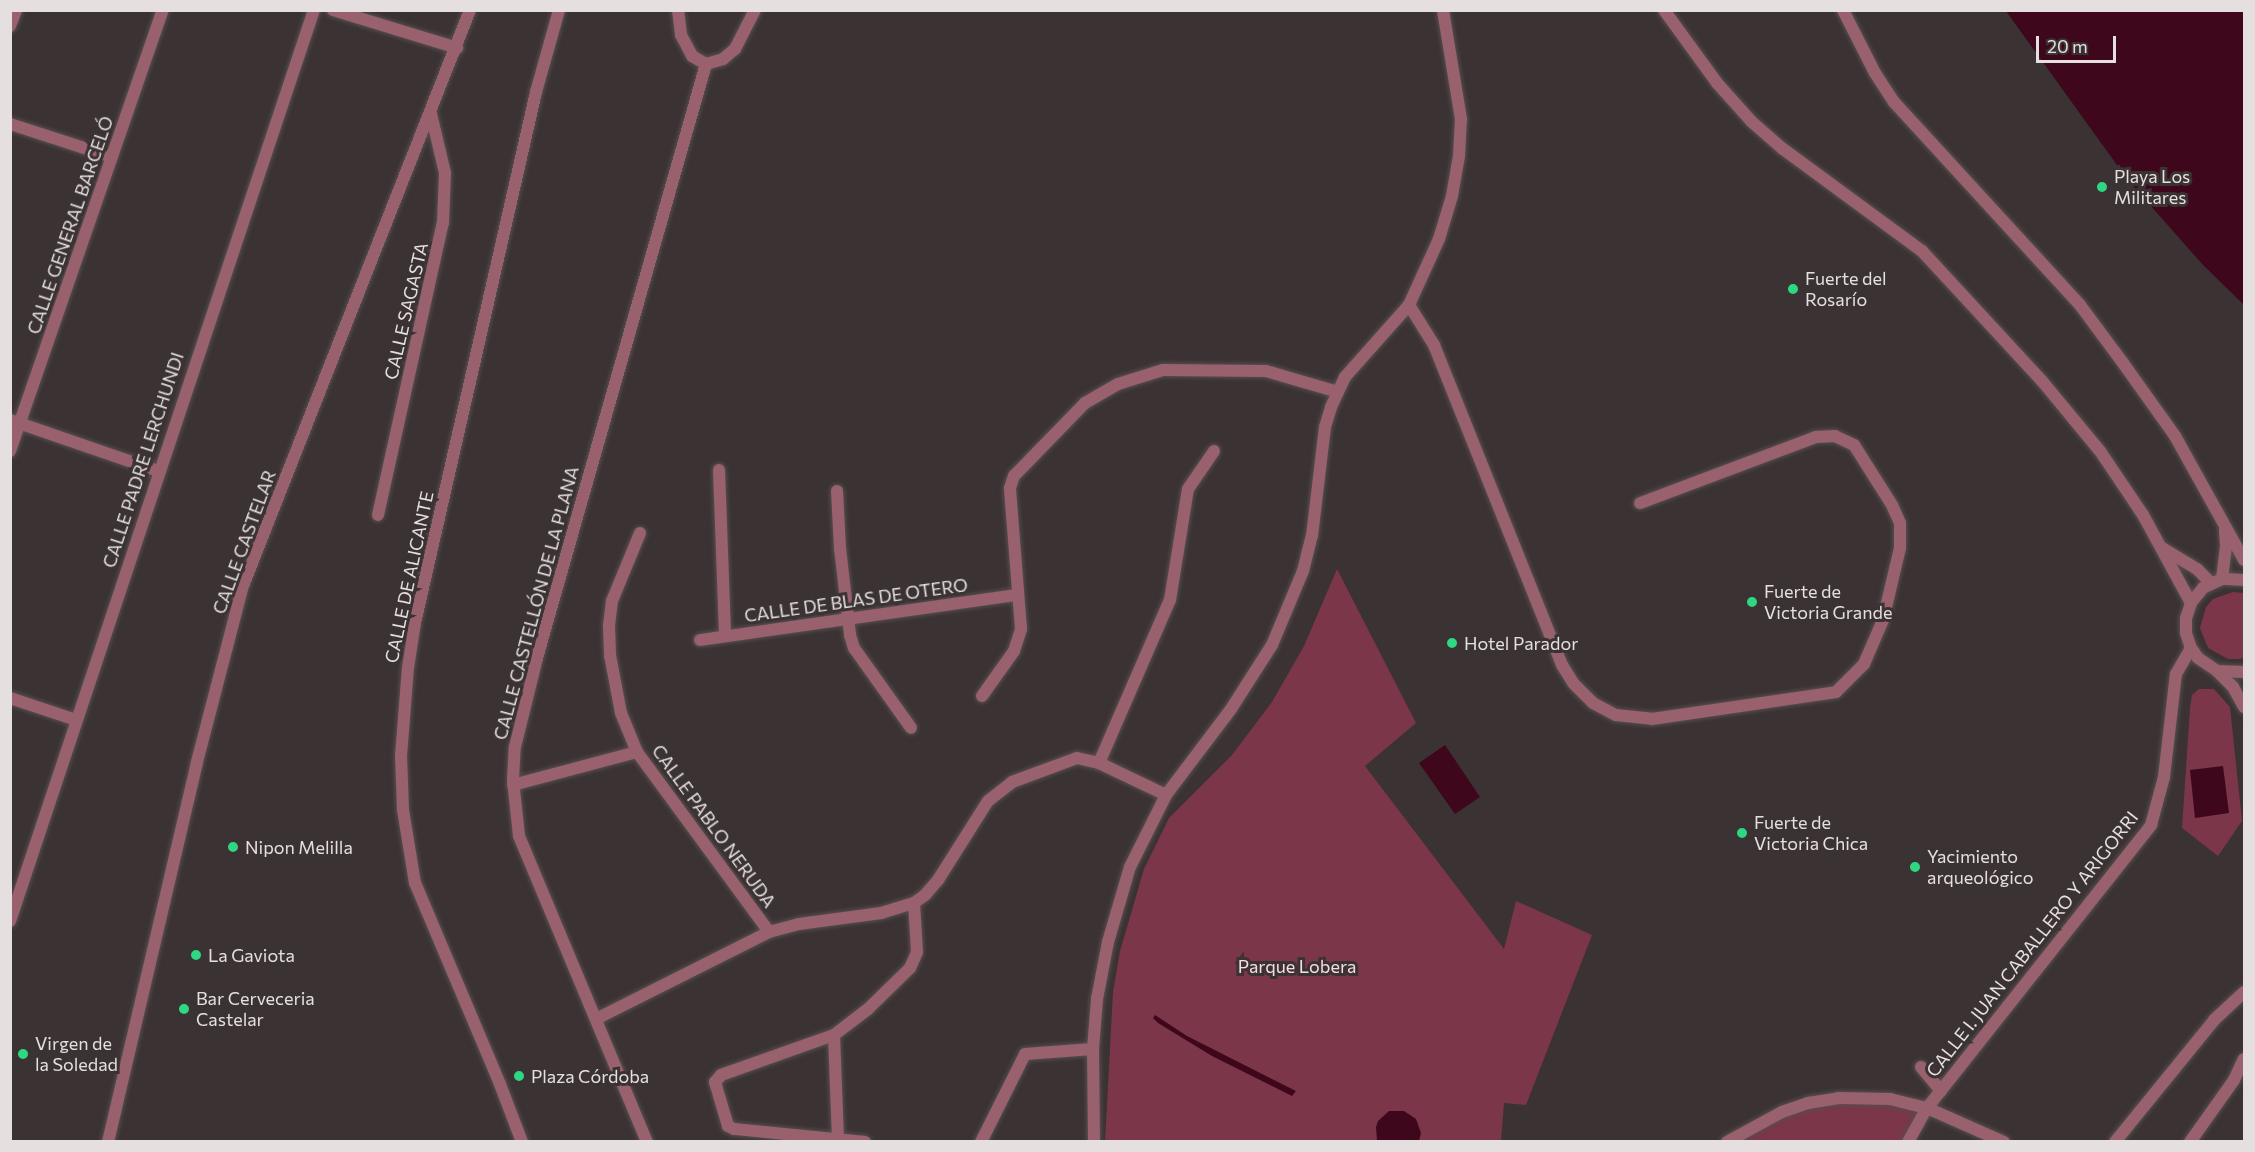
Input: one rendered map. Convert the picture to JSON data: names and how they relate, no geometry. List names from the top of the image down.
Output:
{
  "streets": {
    "street": [
      "CALLE GENERAL BARCELÓ",
      "CALLE SAGASTA",
      "CALLE PADRE LERCHUNDI",
      "CALLE CASTELAR",
      "CALLE DE ALICANTE",
      "CALLE DE BLAS DE OTERO",
      "CALLE CASTELLÓN DE LA PLANA",
      "CALLE PABLO NERUDA",
      "CALLE I. JUAN CABALLERO Y ARIGORRI"
    ]
  },
  "crossings": [
    ["CALLE SAGASTA", "CALLE CASTELAR"]
  ],
  "parks": ["Parque Lobera"],
  "places": [
    "Playa Los Militares",
    "Fuerte del Rosarío",
    "Fuerte de Victoria Grande",
    "Hotel Parador",
    "Fuerte de Victoria Chica",
    "Nipon Melilla",
    "Yacimiento arqueológico",
    "La Gaviota",
    "Bar Cerveceria Castelar",
    "Virgen de la Soledad",
    "Plaza Córdoba"
  ],
  "scale_bar": "20 m"
}
